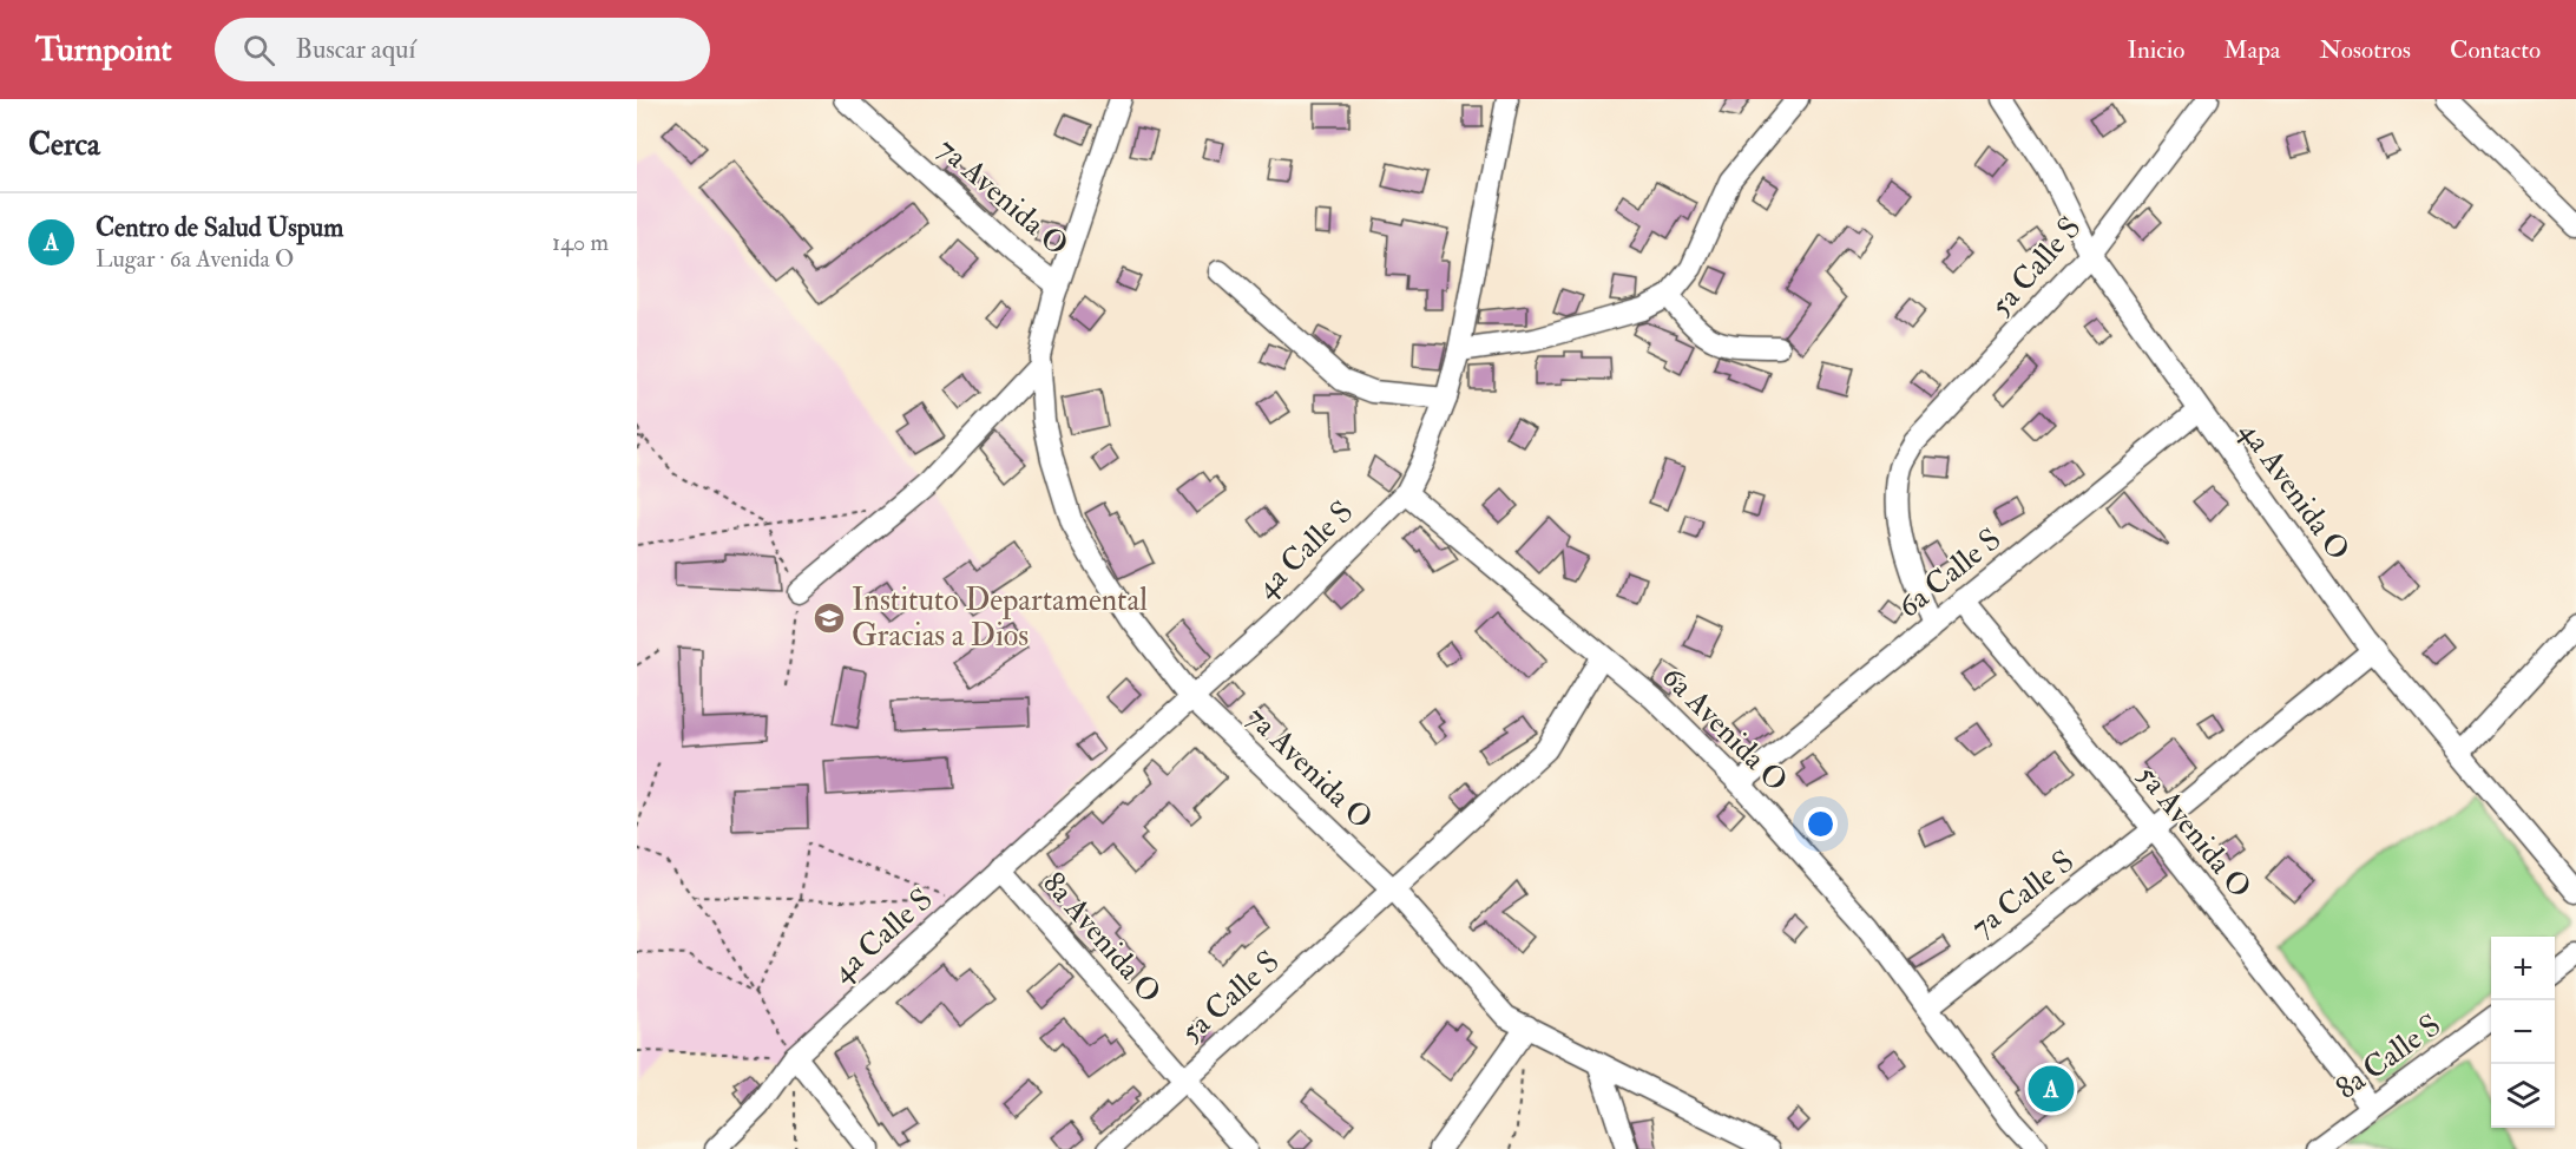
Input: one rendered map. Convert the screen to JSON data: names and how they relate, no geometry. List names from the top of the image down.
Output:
{
  "streets": {
    "street": [
      "7a Avenida O",
      "5a Calle S",
      "4a Avenida O",
      "4a Calle S",
      "6a Calle S",
      "6a Avenida O",
      "5a Avenida O",
      "7a Calle S",
      "8a Avenida O",
      "8a Calle S"
    ]
  },
  "crossings": [
    ["7a Avenida O", "5a Calle S"],
    ["7a Avenida O", "4a Calle S"],
    ["5a Calle S", "4a Avenida O"],
    ["5a Calle S", "6a Calle S"],
    ["5a Calle S", "6a Avenida O"],
    ["5a Calle S", "8a Avenida O"],
    ["4a Avenida O", "6a Calle S"],
    ["4a Avenida O", "7a Calle S"],
    ["4a Calle S", "6a Avenida O"],
    ["4a Calle S", "8a Avenida O"],
    ["6a Calle S", "6a Avenida O"],
    ["6a Calle S", "5a Avenida O"],
    ["6a Avenida O", "7a Calle S"],
    ["5a Avenida O", "7a Calle S"],
    ["5a Avenida O", "8a Calle S"]
  ],
  "places": {
    "school or university": ["Instituto Departamental Gracias a Dios"]
  },
  "page": {
    "header": "Turnpoint",
    "search": "Buscar aquí",
    "nav": [
      "Inicio",
      "Mapa",
      "Nosotros",
      "Contacto"
    ],
    "heading": "Cerca",
    "list": [
      {
        "mark": "A",
        "name": "Centro de Salud Uspum",
        "note": "Lugar · 6a Avenida O",
        "value": "140 m"
      }
    ],
    "map_buttons": ["+", "−"],
    "pins": "A"
  }
}
